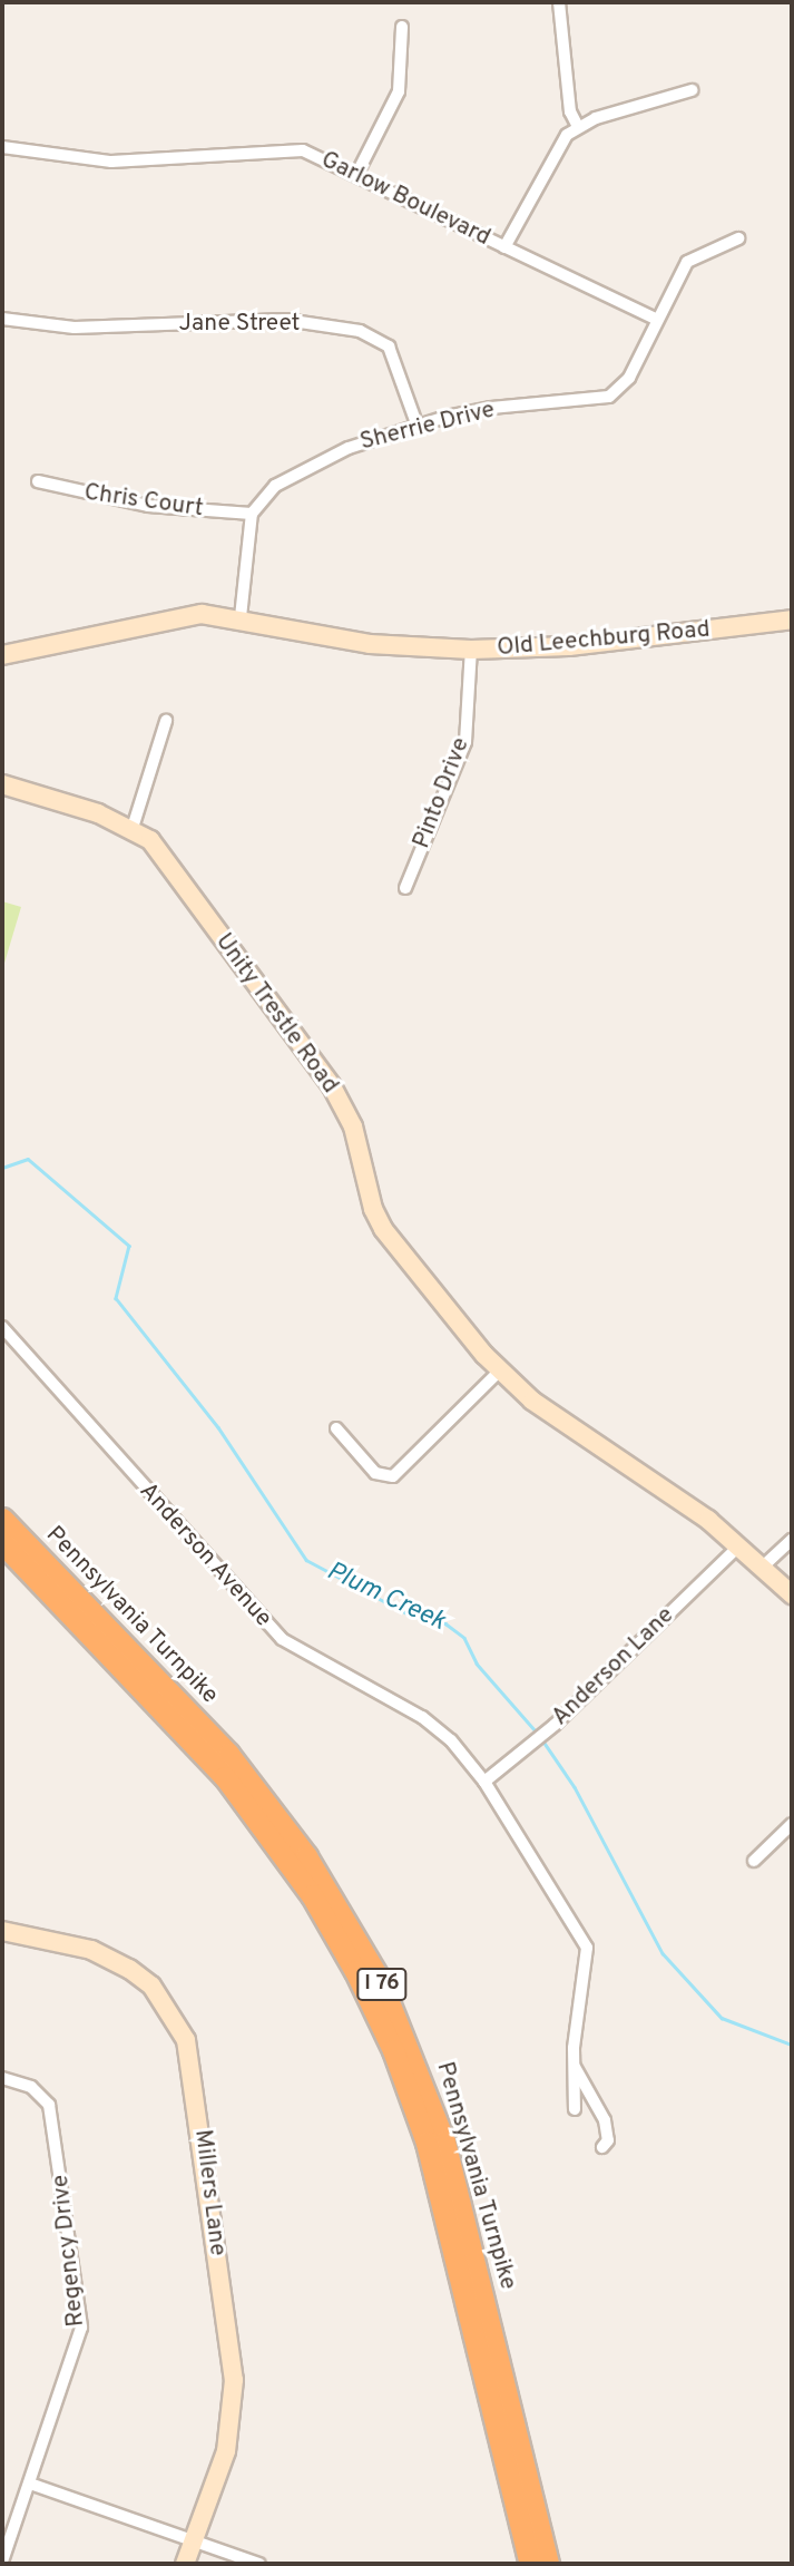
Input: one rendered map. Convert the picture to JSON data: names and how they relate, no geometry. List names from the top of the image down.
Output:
{
  "streets": {
    "highway": ["Pennsylvania Turnpike", "I 76"],
    "street": [
      "Garlow Boulevard",
      "Jane Street",
      "Sherrie Drive",
      "Chris Court",
      "Old Leechburg Road",
      "Pinto Drive",
      "Unity Trestle Road",
      "Anderson Avenue",
      "Anderson Lane",
      "Millers Lane",
      "Regency Drive"
    ]
  },
  "crossings": [
    ["Garlow Boulevard", "Sherrie Drive"],
    ["Jane Street", "Sherrie Drive"],
    ["Sherrie Drive", "Chris Court"],
    ["Old Leechburg Road", "Pinto Drive"],
    ["Unity Trestle Road", "Anderson Lane"],
    ["Anderson Avenue", "Anderson Lane"]
  ],
  "water": ["Plum Creek"]
}
